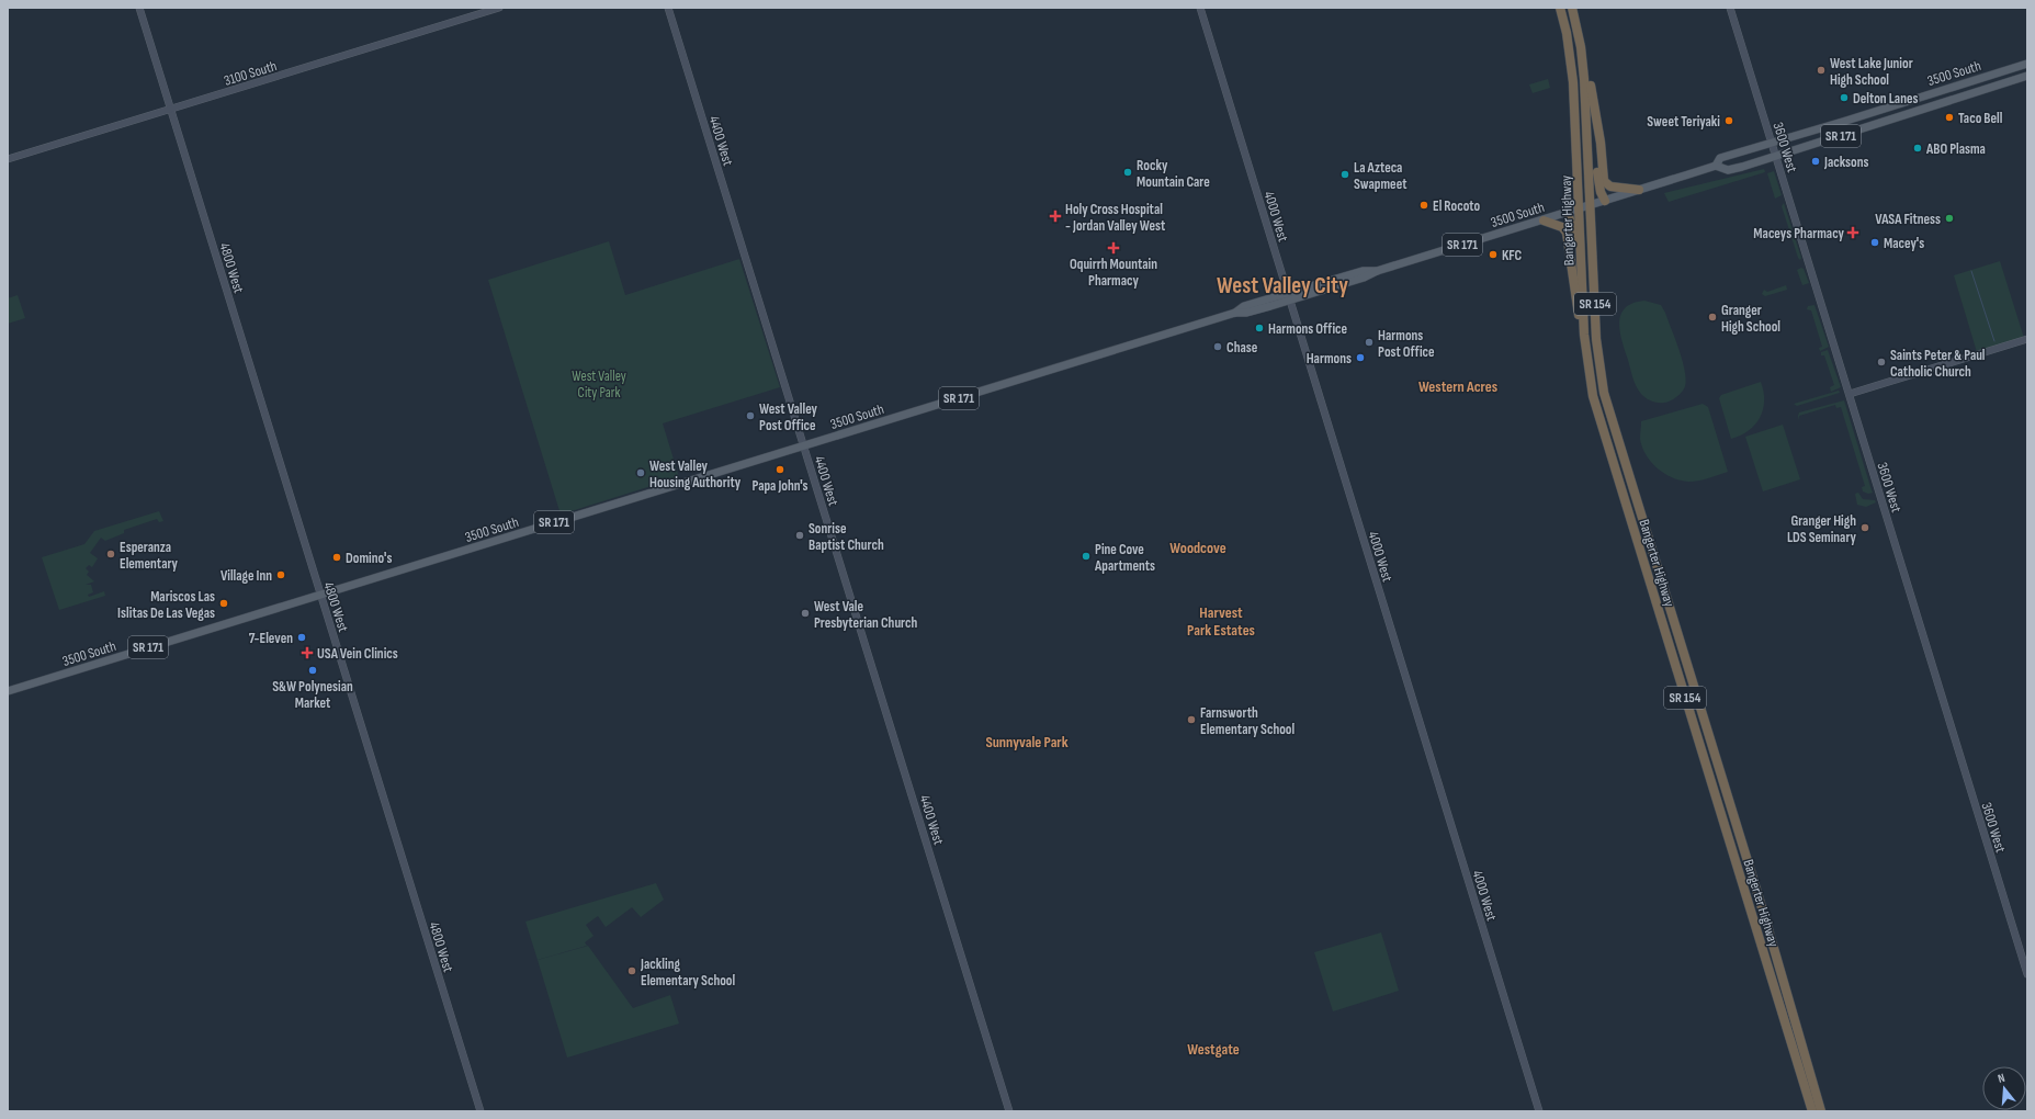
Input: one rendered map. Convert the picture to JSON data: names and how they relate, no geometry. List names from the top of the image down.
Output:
{
  "streets": {
    "highway": ["Bangerter Highway", "SR 154"],
    "main road": ["3500 South", "SR 171"],
    "street": [
      "3100 South",
      "4400 West",
      "3600 West",
      "4000 West",
      "4800 West"
    ]
  },
  "crossings": [
    ["3100 South", "4800 West"],
    ["3500 South", "4400 West"],
    ["3500 South", "3600 West"],
    ["3500 South", "4000 West"],
    ["3500 South", "Bangerter Highway"],
    ["3500 South", "4800 West"]
  ],
  "districts": [
    "West Valley City",
    "Western Acres",
    "Woodcove",
    "Harvest Park Estates",
    "Sunnyvale Park",
    "Westgate"
  ],
  "parks": ["West Valley City Park"],
  "places": {
    "other": [
      "West Lake Junior High School",
      "Delton Lanes",
      "Taco Bell",
      "Sweet Teriyaki",
      "ABO Plasma",
      "Jacksons",
      "Rocky Mountain Care",
      "La Azteca Swapmeet",
      "El Rocoto",
      "VASA Fitness",
      "Macey's",
      "KFC",
      "Granger High School",
      "Harmons Office",
      "Harmons Post Office",
      "Chase",
      "Harmons",
      "Saints Peter & Paul Catholic Church",
      "West Valley Post Office",
      "Papa John's",
      "West Valley Housing Authority",
      "Granger High LDS Seminary",
      "Sonrise Baptist Church",
      "Esperanza Elementary",
      "Pine Cove Apartments",
      "Domino's",
      "Village Inn",
      "Mariscos Las Islitas De Las Vegas",
      "West Vale Presbyterian Church",
      "7-Eleven",
      "S&W Polynesian Market",
      "Farnsworth Elementary School",
      "Jackling Elementary School"
    ],
    "health": [
      "Holy Cross Hospital - Jordan Valley West",
      "Maceys Pharmacy",
      "Oquirrh Mountain Pharmacy",
      "USA Vein Clinics"
    ]
  },
  "north": "top"
}
